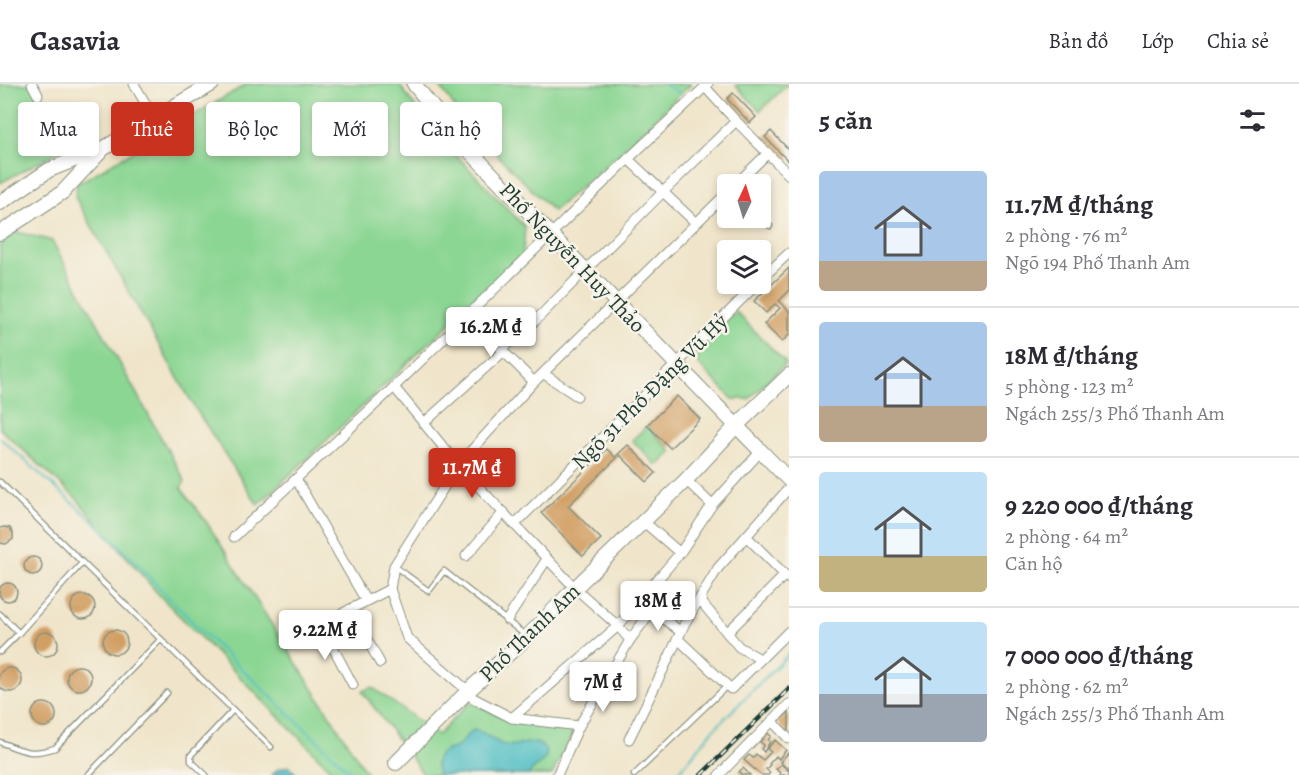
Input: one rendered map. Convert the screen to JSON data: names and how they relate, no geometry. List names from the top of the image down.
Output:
{
  "streets": {
    "street": ["Phố Nguyễn Huy Thảo", "Ngõ 31 Phố Đặng Vũ Hỷ", "Phố Thanh Am"]
  },
  "crossings": [
    ["Phố Nguyễn Huy Thảo", "Ngõ 31 Phố Đặng Vũ Hỷ"],
    ["Phố Nguyễn Huy Thảo", "Phố Thanh Am"]
  ],
  "north": "top",
  "page": {
    "header": "Casavia",
    "nav": ["Bản đồ", "Lớp", "Chia sẻ"],
    "heading": "5 căn",
    "chip": [
      "Mua",
      "Thuê",
      "Bộ lọc",
      "Mới",
      "Căn hộ"
    ],
    "list": [
      {
        "name": "11.7M ₫/tháng",
        "note": "2 phòng · 76 m² · Ngõ 194 Phố Thanh Am"
      },
      {
        "name": "18M ₫/tháng",
        "note": "5 phòng · 123 m² · Ngách 255/3 Phố Thanh Am"
      },
      {
        "name": "9 220 000 ₫/tháng",
        "note": "2 phòng · 64 m² · Căn hộ"
      },
      {
        "name": "7 000 000 ₫/tháng",
        "note": "2 phòng · 62 m² · Ngách 255/3 Phố Thanh Am"
      }
    ],
    "price": [
      "16.2M ₫",
      "11.7M ₫",
      "18M ₫",
      "9.22M ₫",
      "7M ₫"
    ]
  }
}
